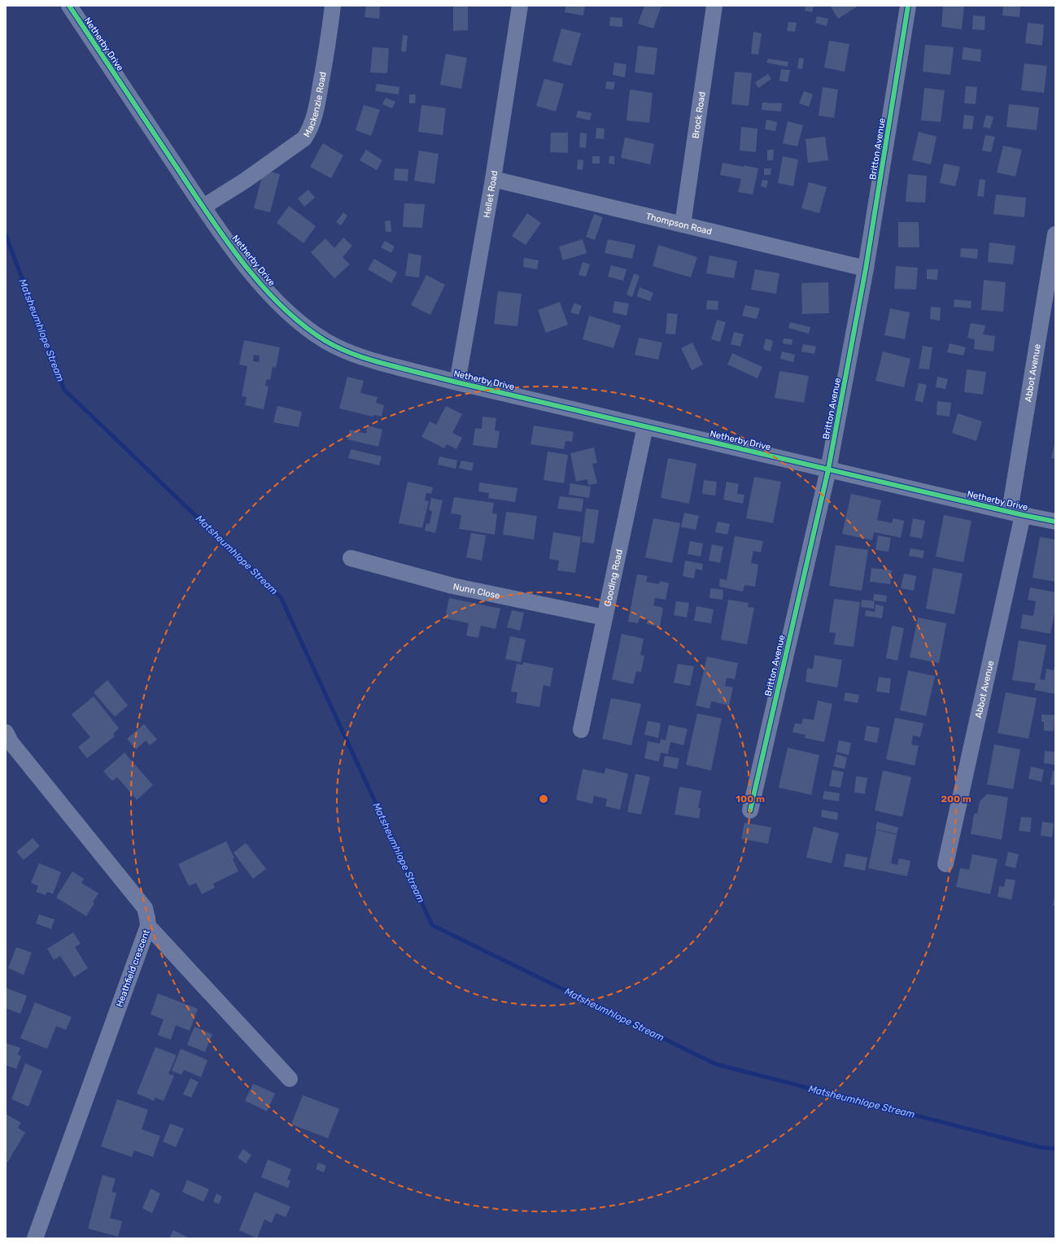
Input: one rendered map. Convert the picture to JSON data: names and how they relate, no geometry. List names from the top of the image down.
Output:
{
  "streets": {
    "street": [
      "Netherby Drive",
      "Mackenzie Road",
      "Brock Road",
      "Britton Avenue",
      "Hellet Road",
      "Thompson Road",
      "Abbot Avenue",
      "Gooding Road",
      "Nunn Close",
      "Heathfield crescent"
    ]
  },
  "crossings": [
    ["Netherby Drive", "Mackenzie Road"],
    ["Netherby Drive", "Britton Avenue"],
    ["Netherby Drive", "Hellet Road"],
    ["Netherby Drive", "Abbot Avenue"],
    ["Netherby Drive", "Gooding Road"],
    ["Brock Road", "Thompson Road"],
    ["Britton Avenue", "Thompson Road"],
    ["Hellet Road", "Thompson Road"],
    ["Gooding Road", "Nunn Close"]
  ],
  "water": ["Matsheumhlope Stream"],
  "rings": ["100 m", "200 m"]
}
